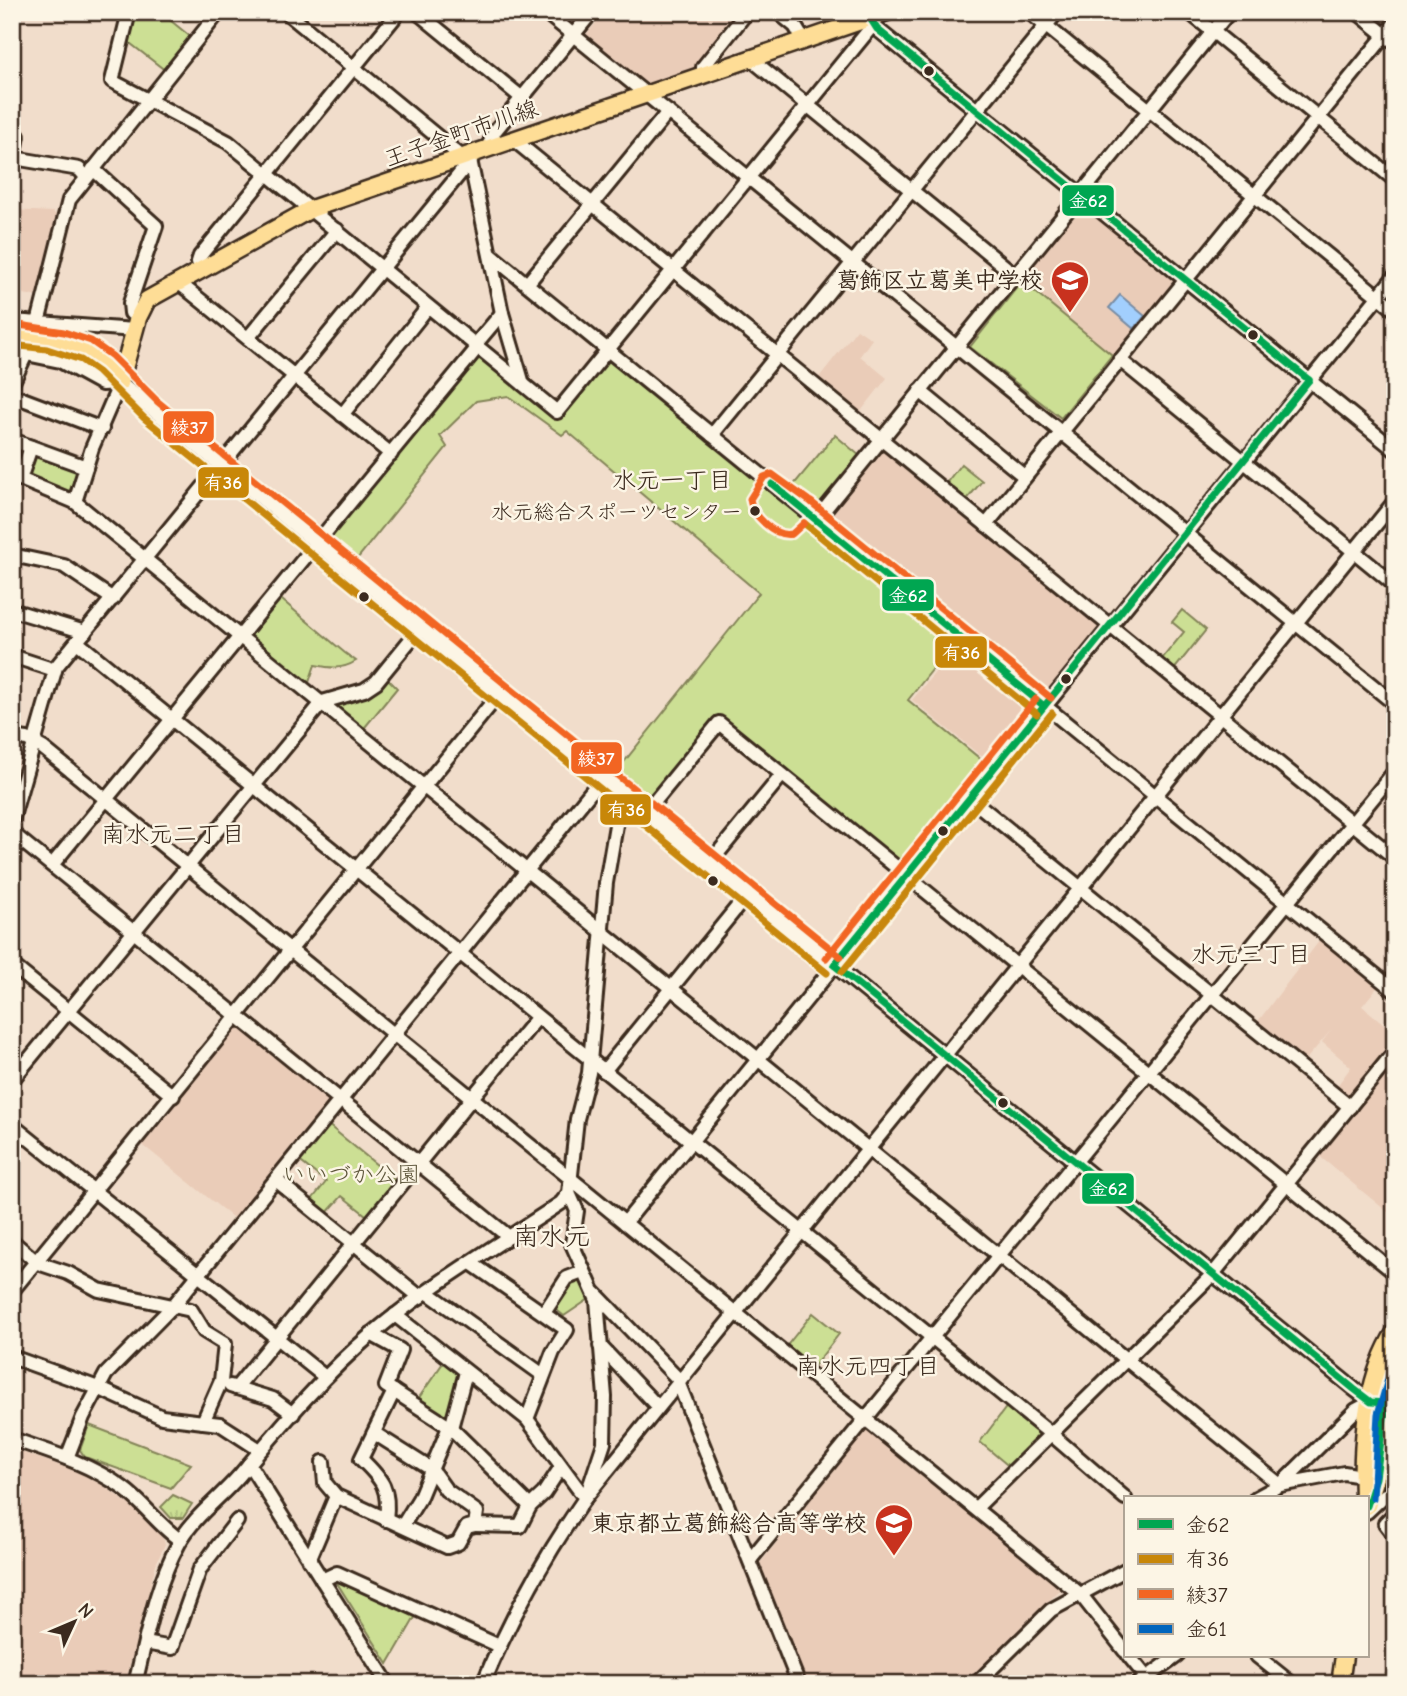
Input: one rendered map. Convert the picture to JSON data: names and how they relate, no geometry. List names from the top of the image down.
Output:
{
  "streets": {
    "main road": ["王子金町市川線"]
  },
  "districts": [
    "水元一丁目",
    "南水元二丁目",
    "水元三丁目",
    "南水元",
    "南水元四丁目"
  ],
  "parks": ["いいづか公園"],
  "places": {
    "school or university": ["葛飾区立葛美中学校", "東京都立葛飾総合高等学校"],
    "other": ["水元総合スポーツセンター"]
  },
  "lines": [
    "transit line 金62",
    "transit line 綾37",
    "transit line 有36",
    "transit line 金61"
  ],
  "legend": [
    "金62",
    "有36",
    "綾37",
    "金61"
  ],
  "north": "top right"
}
